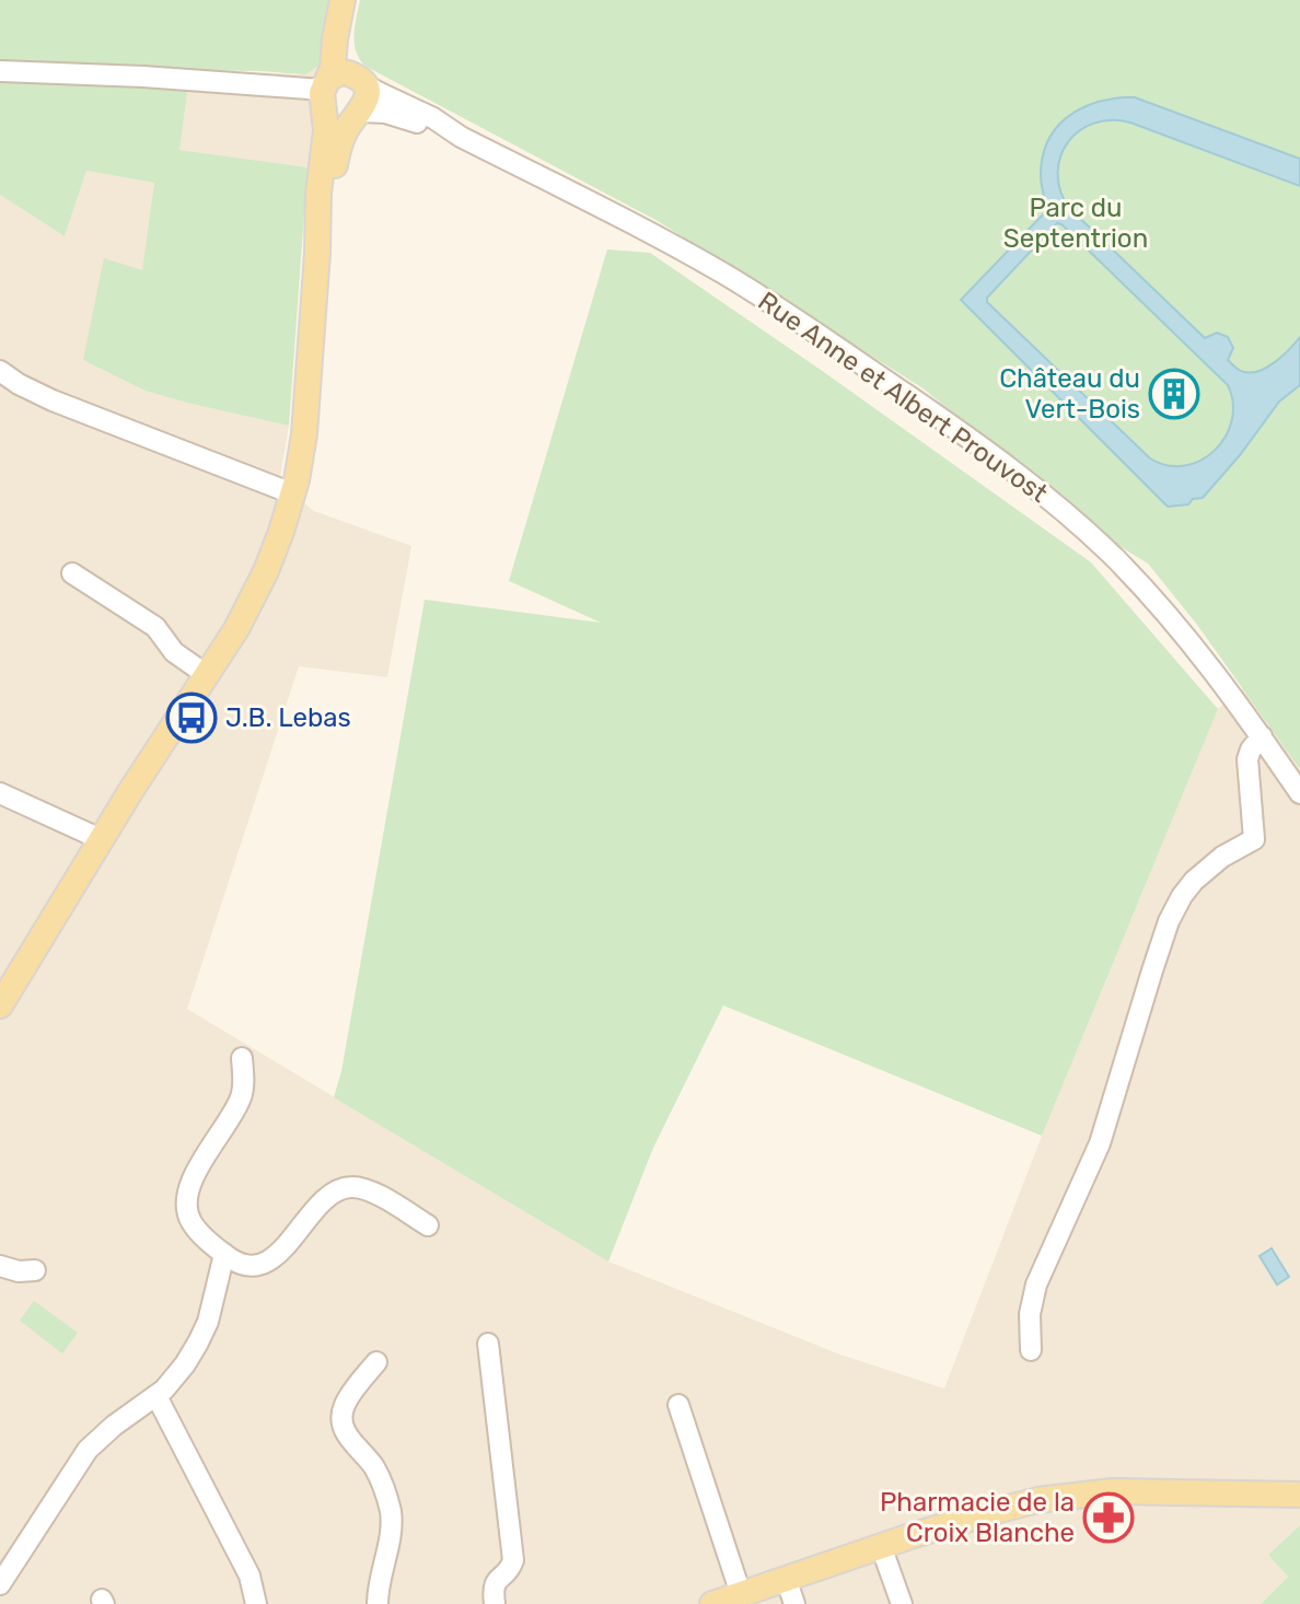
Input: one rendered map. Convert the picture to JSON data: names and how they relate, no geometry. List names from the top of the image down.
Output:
{
  "streets": {
    "street": ["Rue Anne et Albert Prouvost"]
  },
  "parks": ["Parc du Septentrion"],
  "places": {
    "building": ["Château du Vert-Bois"],
    "bus stop": ["J.B. Lebas"],
    "pharmacy": ["Pharmacie de la Croix Blanche"]
  }
}
